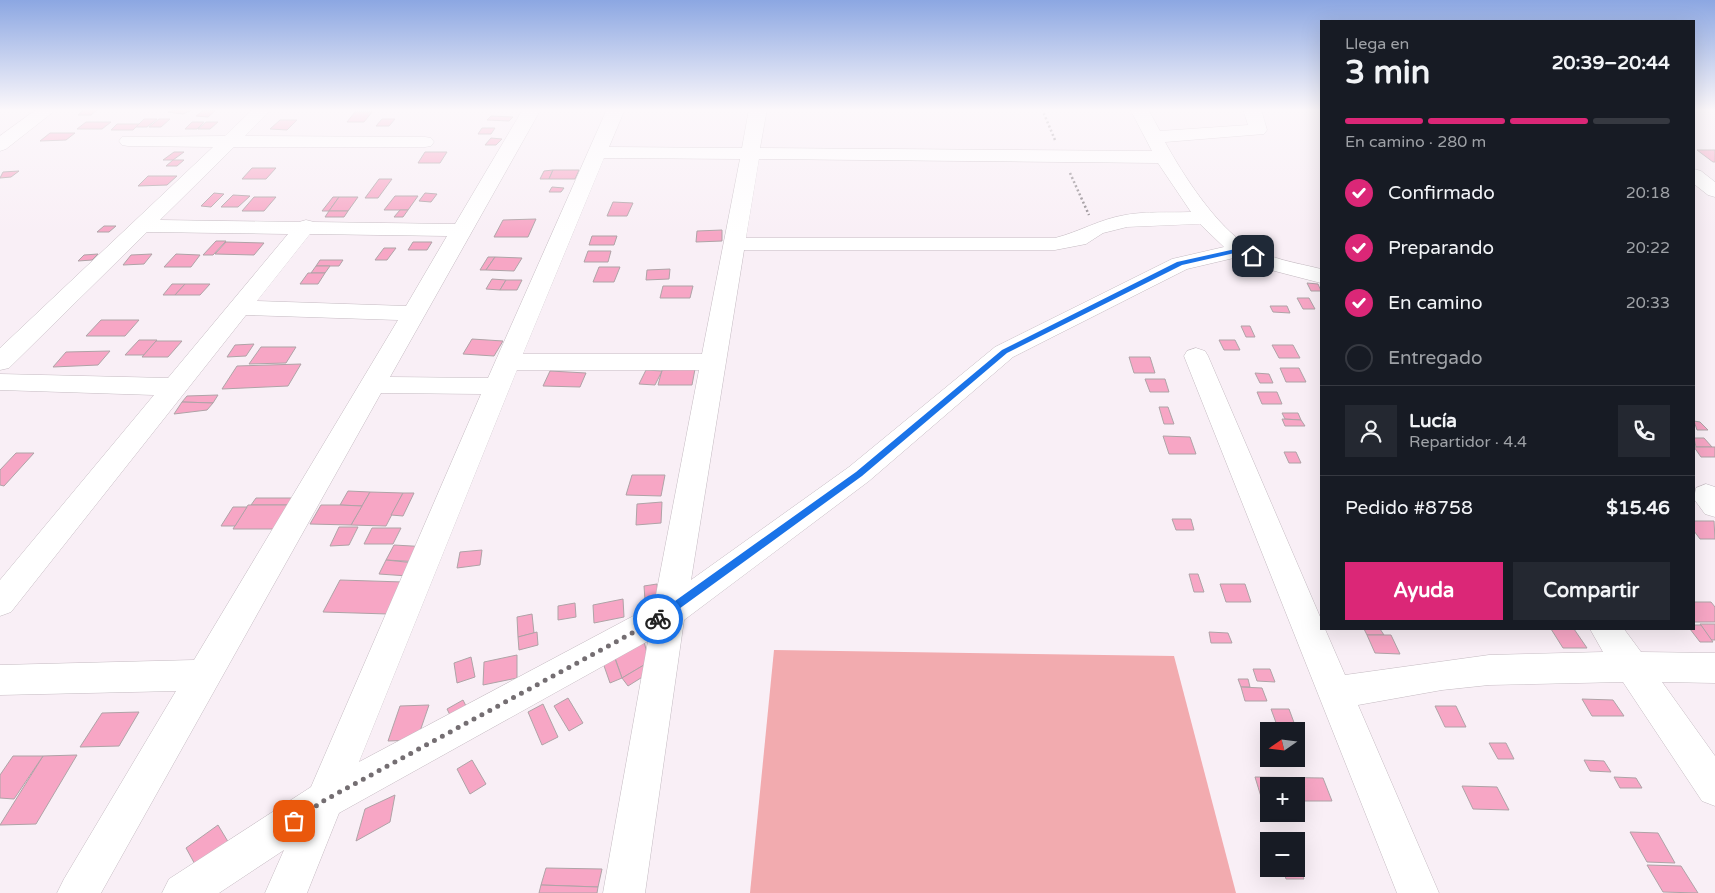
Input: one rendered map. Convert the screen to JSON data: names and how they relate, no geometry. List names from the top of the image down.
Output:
{
  "north": "left",
  "page": {
    "heading": ["3 min", "Llega en", "20:39–20:44"],
    "panel": [
      "Lucía",
      "Repartidor · 4.4",
      "Pedido #8758",
      "$15.46"
    ],
    "bar": "En camino · 280 m",
    "list": [
      ["Confirmado", "20:18"],
      ["Preparando", "20:22"],
      ["En camino", "20:33"],
      "Entregado"
    ],
    "buttons": ["Ayuda", "Compartir"],
    "map_buttons": ["+", "−"]
  }
}
